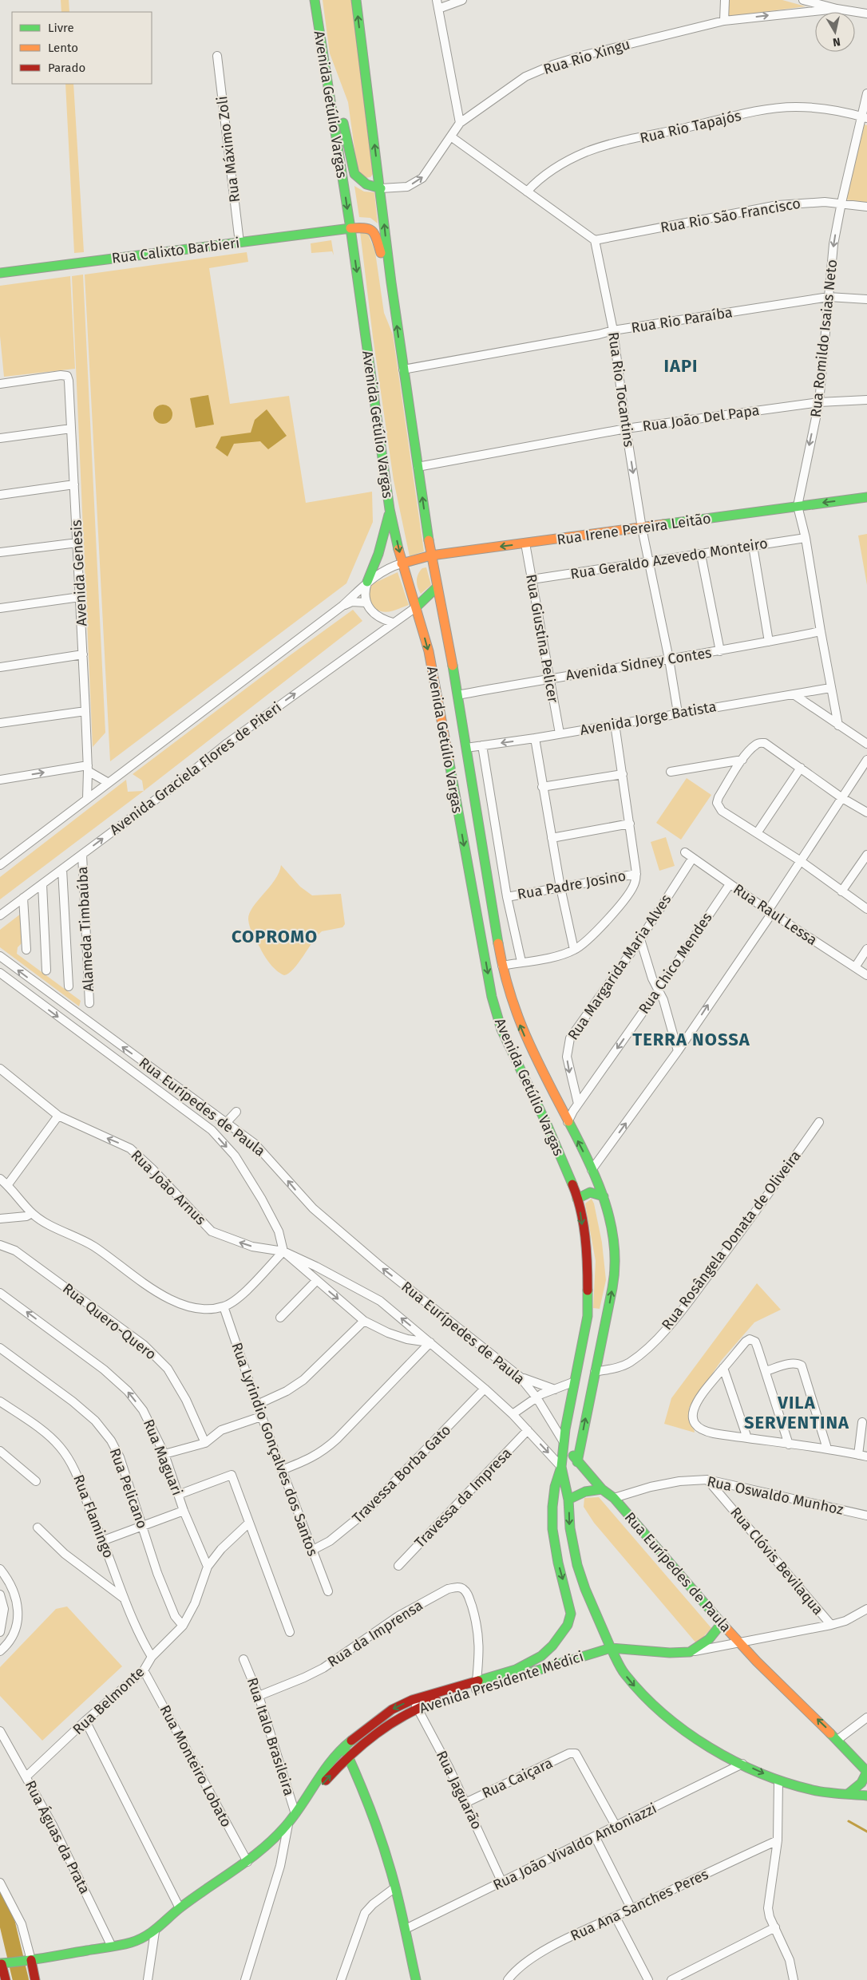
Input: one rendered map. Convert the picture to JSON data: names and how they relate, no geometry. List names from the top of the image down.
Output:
{
  "streets": {
    "main road": [
      "Avenida Getúlio Vargas",
      "Rua Calixto Barbieri",
      "Rua Irene Pereira Leitão",
      "Rua Eurípedes de Paula",
      "Avenida Presidente Médici"
    ],
    "street": [
      "Rua Rio Xingu",
      "Rua Rio Tapajós",
      "Rua Máximo Zoli",
      "Rua Rio São Francisco",
      "Rua Rio Paraíba",
      "Rua Romildo Isaias Neto",
      "Rua Rio Tocantins",
      "Rua João Del Papa",
      "Rua Geraldo Azevedo Monteiro",
      "Avenida Genesis",
      "Rua Giustina Pelicer",
      "Avenida Sidney Contes",
      "Avenida Jorge Batista",
      "Avenida Graciela Flores de Piteri",
      "Rua Padre Josino",
      "Rua Raul Lessa",
      "Alameda Timbaúba",
      "Rua Chico Mendes",
      "Rua Margarida Maria Alves",
      "Rua João Arnus",
      "Rua Rosângela Donata de Oliveira",
      "Rua Quero-Quero",
      "Rua Lyrindio Gonçalves dos Santos",
      "Rua Maguari",
      "Travessa Borba Gato",
      "Rua Pelicano",
      "Rua Oswaldo Munhoz",
      "Travessa da Impresa",
      "Rua Flamingo",
      "Rua Clóvis Bevilaqua",
      "Rua da Imprensa",
      "Rua Belmonte",
      "Rua Italo Brasileira",
      "Rua Monteiro Lobato",
      "Rua Caiçara",
      "Rua Jaguarão",
      "Rua Águas da Prata",
      "Rua João Vivaldo Antoniazzi",
      "Rua Ana Sanches Peres"
    ]
  },
  "crossings": [
    ["Rua Rio Xingu", "Avenida Getúlio Vargas"],
    ["Avenida Getúlio Vargas", "Rua Calixto Barbieri"],
    ["Avenida Getúlio Vargas", "Rua Rio Paraíba"],
    ["Avenida Getúlio Vargas", "Rua João Del Papa"],
    ["Avenida Getúlio Vargas", "Rua Irene Pereira Leitão"],
    ["Avenida Getúlio Vargas", "Avenida Sidney Contes"],
    ["Avenida Getúlio Vargas", "Avenida Jorge Batista"],
    ["Avenida Getúlio Vargas", "Avenida Graciela Flores de Piteri"],
    ["Avenida Getúlio Vargas", "Rua Chico Mendes"],
    ["Avenida Getúlio Vargas", "Rua Eurípedes de Paula"],
    ["Avenida Getúlio Vargas", "Rua João Arnus"],
    ["Avenida Getúlio Vargas", "Rua Rosângela Donata de Oliveira"],
    ["Avenida Getúlio Vargas", "Avenida Presidente Médici"],
    ["Avenida Getúlio Vargas", "Rua João Vivaldo Antoniazzi"],
    ["Rua Rio Tapajós", "Rua Romildo Isaias Neto"],
    ["Rua Máximo Zoli", "Rua Calixto Barbieri"],
    ["Rua Rio São Francisco", "Rua Romildo Isaias Neto"],
    ["Rua Rio São Francisco", "Rua Rio Tocantins"],
    ["Rua Rio Paraíba", "Rua Romildo Isaias Neto"],
    ["Rua Rio Paraíba", "Rua Rio Tocantins"],
    ["Rua Romildo Isaias Neto", "Rua João Del Papa"],
    ["Rua Romildo Isaias Neto", "Rua Irene Pereira Leitão"],
    ["Rua Romildo Isaias Neto", "Rua Geraldo Azevedo Monteiro"],
    ["Rua Romildo Isaias Neto", "Avenida Sidney Contes"],
    ["Rua Romildo Isaias Neto", "Avenida Jorge Batista"],
    ["Rua Rio Tocantins", "Rua João Del Papa"],
    ["Rua Rio Tocantins", "Rua Irene Pereira Leitão"],
    ["Rua Rio Tocantins", "Rua Geraldo Azevedo Monteiro"],
    ["Rua Rio Tocantins", "Avenida Sidney Contes"],
    ["Rua Rio Tocantins", "Avenida Jorge Batista"],
    ["Rua Irene Pereira Leitão", "Rua Giustina Pelicer"],
    ["Rua Irene Pereira Leitão", "Avenida Graciela Flores de Piteri"],
    ["Rua Geraldo Azevedo Monteiro", "Rua Giustina Pelicer"],
    ["Rua Giustina Pelicer", "Avenida Sidney Contes"],
    ["Rua Giustina Pelicer", "Avenida Jorge Batista"],
    ["Avenida Graciela Flores de Piteri", "Alameda Timbaúba"],
    ["Rua Raul Lessa", "Rua Chico Mendes"],
    ["Rua Raul Lessa", "Rua Margarida Maria Alves"],
    ["Rua Chico Mendes", "Rua Margarida Maria Alves"],
    ["Rua Eurípedes de Paula", "Rua Oswaldo Munhoz"],
    ["Rua João Arnus", "Travessa Borba Gato"],
    ["Rua João Arnus", "Travessa da Impresa"],
    ["Rua Lyrindio Gonçalves dos Santos", "Travessa Borba Gato"],
    ["Rua Maguari", "Rua Belmonte"],
    ["Rua Pelicano", "Rua Belmonte"],
    ["Rua Oswaldo Munhoz", "Rua Clóvis Bevilaqua"],
    ["Rua Flamingo", "Rua Belmonte"],
    ["Rua da Imprensa", "Avenida Presidente Médici"],
    ["Rua da Imprensa", "Rua Italo Brasileira"],
    ["Avenida Presidente Médici", "Rua Italo Brasileira"],
    ["Avenida Presidente Médici", "Rua Monteiro Lobato"],
    ["Avenida Presidente Médici", "Rua Jaguarão"],
    ["Avenida Presidente Médici", "Rua Águas da Prata"],
    ["Rua Belmonte", "Rua Monteiro Lobato"],
    ["Rua Belmonte", "Rua Águas da Prata"],
    ["Rua Caiçara", "Rua Jaguarão"],
    ["Rua Caiçara", "Rua João Vivaldo Antoniazzi"],
    ["Rua Jaguarão", "Rua João Vivaldo Antoniazzi"]
  ],
  "one_way": [
    "Rua Rio Xingu",
    "Rua Irene Pereira Leitão",
    "Rua Margarida Maria Alves",
    "Rua Maguari"
  ],
  "districts": [
    "IAPI",
    "COPROMO",
    "TERRA NOSSA",
    "VILA SERVENTINA"
  ],
  "legend": ["Livre", "Lento", "Parado"],
  "north": "bottom"
}
